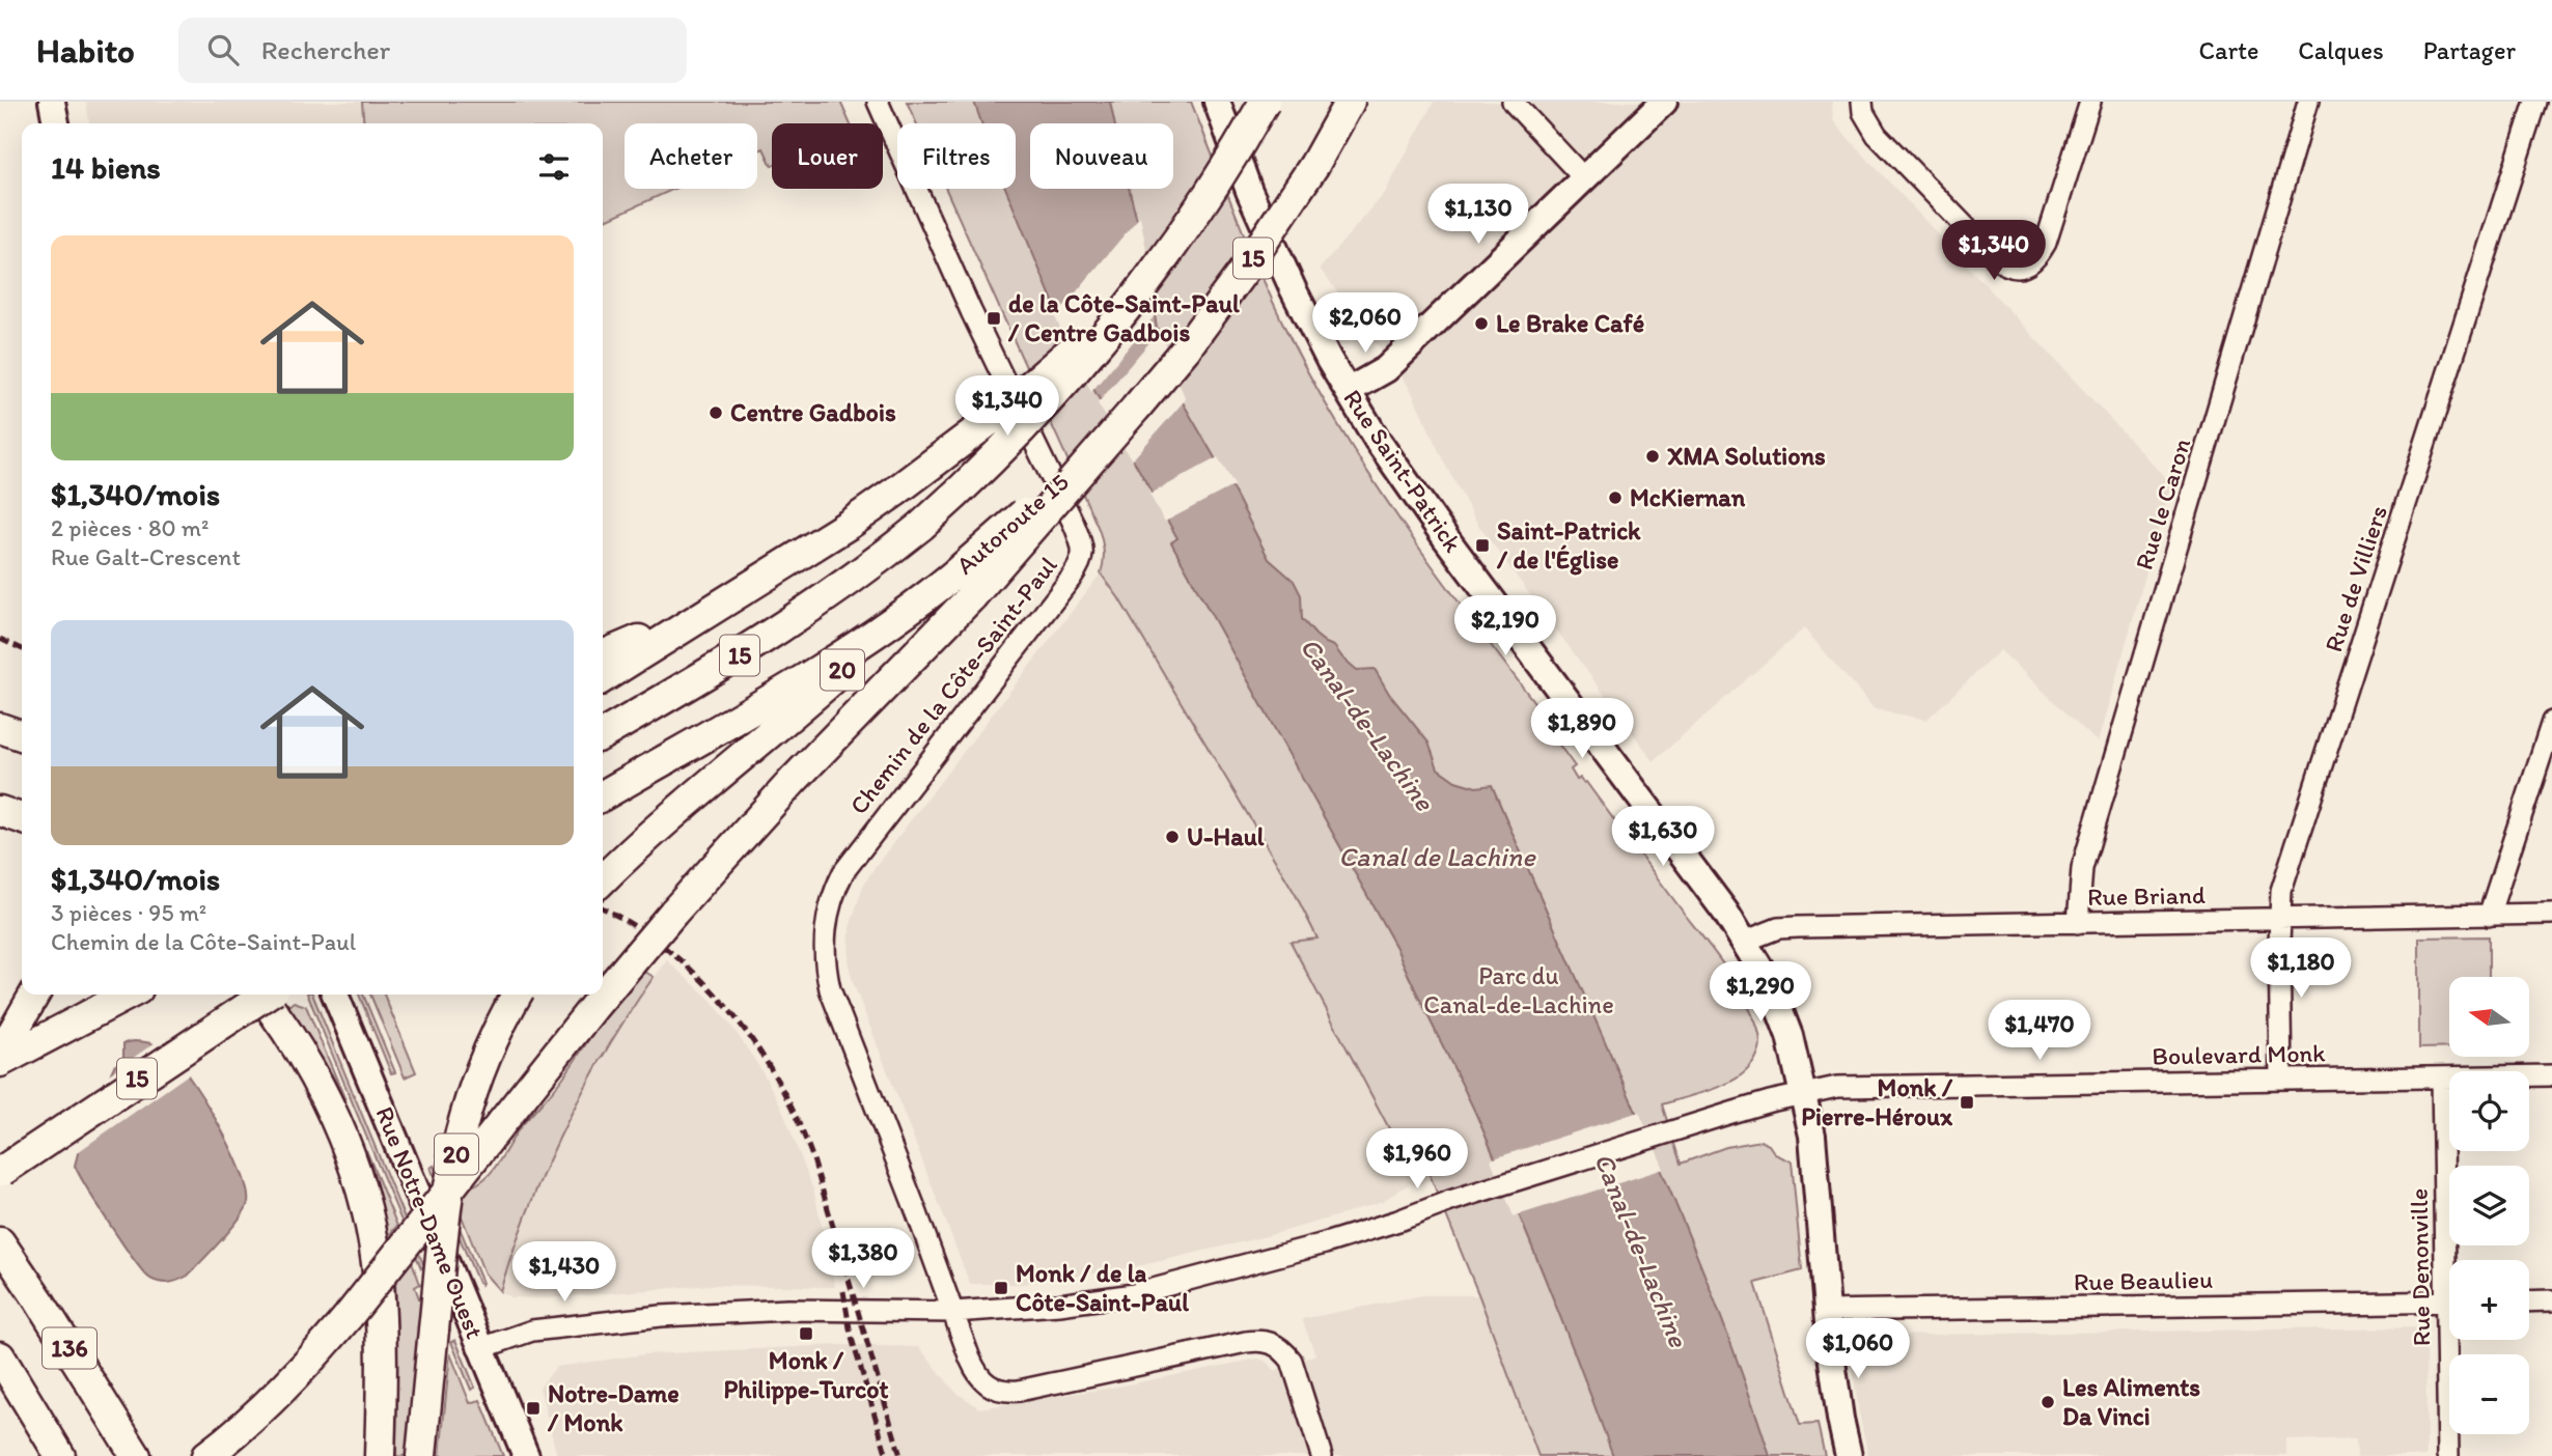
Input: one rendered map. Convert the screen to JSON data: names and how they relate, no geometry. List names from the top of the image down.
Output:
{
  "streets": {
    "highway": [
      "15",
      "Autoroute 15",
      "20",
      "136"
    ],
    "main road": ["Rue Saint-Patrick", "Rue Notre-Dame Ouest"],
    "street": [
      "Rue le Caron",
      "Rue de Villiers",
      "Chemin de la Côte-Saint-Paul",
      "Rue Briand",
      "Boulevard Monk",
      "Rue Denonville",
      "Rue Beaulieu"
    ]
  },
  "crossings": [
    ["15", "Autoroute 15"],
    ["Rue Saint-Patrick", "Rue Briand"],
    ["Rue Saint-Patrick", "Boulevard Monk"],
    ["Rue Saint-Patrick", "Rue Beaulieu"],
    ["Rue le Caron", "Rue Briand"],
    ["Autoroute 15", "20"],
    ["Rue de Villiers", "Rue Briand"],
    ["Rue de Villiers", "Boulevard Monk"],
    ["Chemin de la Côte-Saint-Paul", "Boulevard Monk"],
    ["Boulevard Monk", "Rue Notre-Dame Ouest"],
    ["Boulevard Monk", "Rue Denonville"]
  ],
  "water": ["Canal-de-Lachine", "Canal de Lachine"],
  "parks": ["Parc du Canal-de-Lachine"],
  "places": {
    "transit": [
      "de la Côte-Saint-Paul / Centre Gadbois",
      "Saint-Patrick / de l'Église",
      "Monk / Pierre-Héroux",
      "Monk / de la Côte-Saint-Paul",
      "Monk / Philippe-Turcot",
      "Notre-Dame / Monk"
    ],
    "other": [
      "Le Brake Café",
      "Centre Gadbois",
      "XMA Solutions",
      "McKiernan",
      "U-Haul",
      "Les Aliments Da Vinci"
    ]
  },
  "north": "left",
  "page": {
    "header": "Habito",
    "search": "Rechercher",
    "nav": ["Carte", "Calques", "Partager"],
    "chip": [
      "Acheter",
      "Louer",
      "Filtres",
      "Nouveau"
    ],
    "heading": "14 biens",
    "price": [
      "$1,130",
      "$1,340",
      "$2,060",
      "$1,340",
      "$2,190",
      "$1,890",
      "$1,630",
      "$1,180",
      "$1,290",
      "$1,470",
      "$1,960",
      "$1,380",
      "$1,430",
      "$1,060"
    ],
    "list": [
      {
        "name": "$1,340/mois",
        "note": "2 pièces · 80 m² · Rue Galt-Crescent"
      },
      {
        "name": "$1,340/mois",
        "note": "3 pièces · 95 m² · Chemin de la Côte-Saint-Paul"
      }
    ],
    "map_buttons": ["+", "−"]
  }
}
